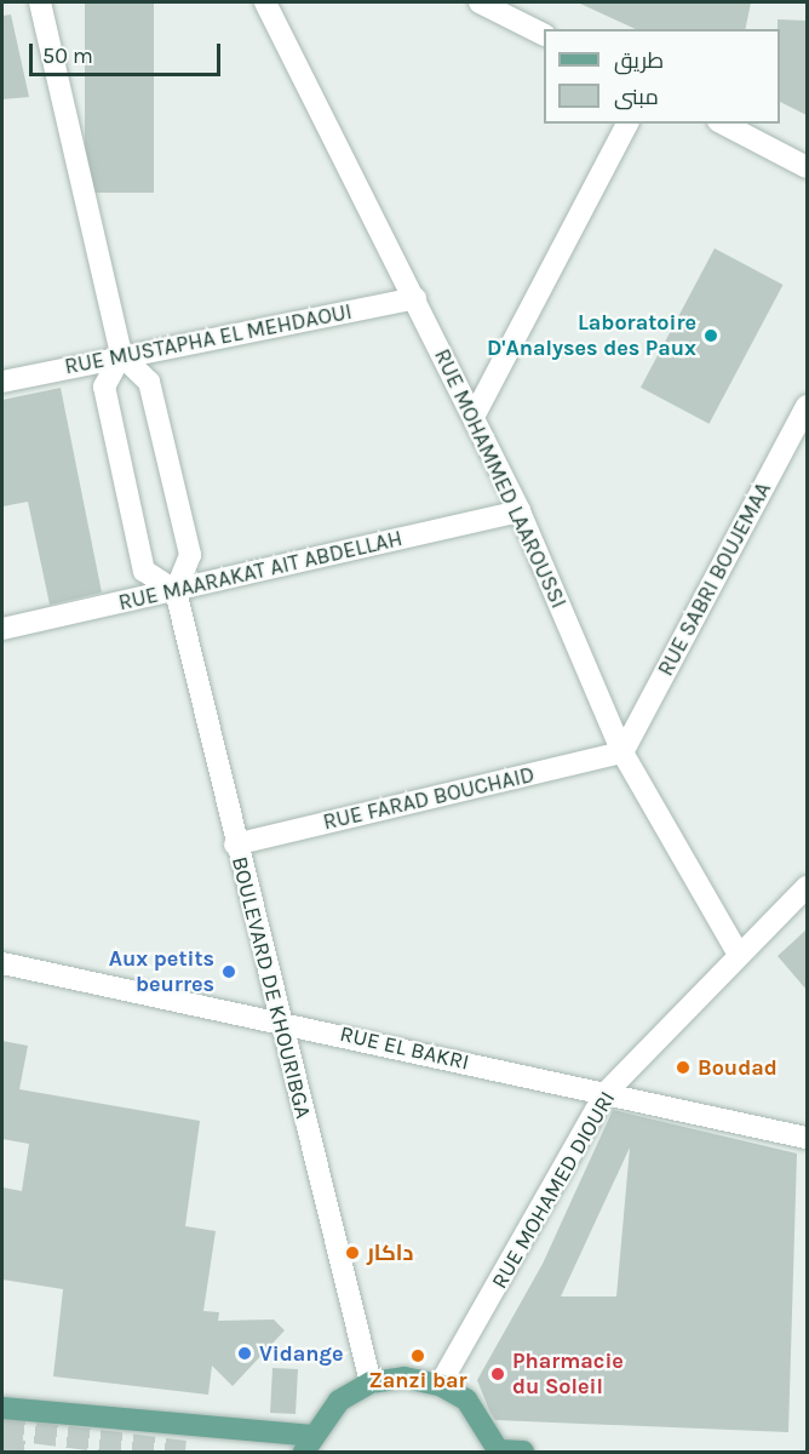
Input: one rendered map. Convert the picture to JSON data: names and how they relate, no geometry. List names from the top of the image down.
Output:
{
  "streets": {
    "street": [
      "RUE MUSTAPHA EL MEHDAOUI",
      "RUE MOHAMMED LAAROUSSI",
      "RUE MAARAKAT AIT ABDELLAH",
      "RUE SABRI BOUJEMAA",
      "RUE FARAD BOUCHAID",
      "BOULEVARD DE KHOURIBGA",
      "RUE EL BAKRI",
      "RUE MOHAMED DIOURI"
    ]
  },
  "crossings": [
    ["RUE MUSTAPHA EL MEHDAOUI", "RUE MOHAMMED LAAROUSSI"],
    ["RUE MOHAMMED LAAROUSSI", "RUE MAARAKAT AIT ABDELLAH"],
    ["RUE MOHAMMED LAAROUSSI", "RUE SABRI BOUJEMAA"],
    ["RUE MOHAMMED LAAROUSSI", "RUE FARAD BOUCHAID"],
    ["RUE MOHAMMED LAAROUSSI", "RUE MOHAMED DIOURI"],
    ["RUE MAARAKAT AIT ABDELLAH", "BOULEVARD DE KHOURIBGA"],
    ["RUE SABRI BOUJEMAA", "RUE FARAD BOUCHAID"],
    ["RUE FARAD BOUCHAID", "BOULEVARD DE KHOURIBGA"],
    ["BOULEVARD DE KHOURIBGA", "RUE EL BAKRI"],
    ["RUE EL BAKRI", "RUE MOHAMED DIOURI"]
  ],
  "places": [
    "Laboratoire D'Analyses des Paux",
    "Aux petits beurres",
    "Boudad",
    "داكار",
    "Vidange",
    "Zanzi bar",
    "Pharmacie du Soleil"
  ],
  "legend": ["طريق", "مبنى"],
  "scale_bar": "50 m"
}
